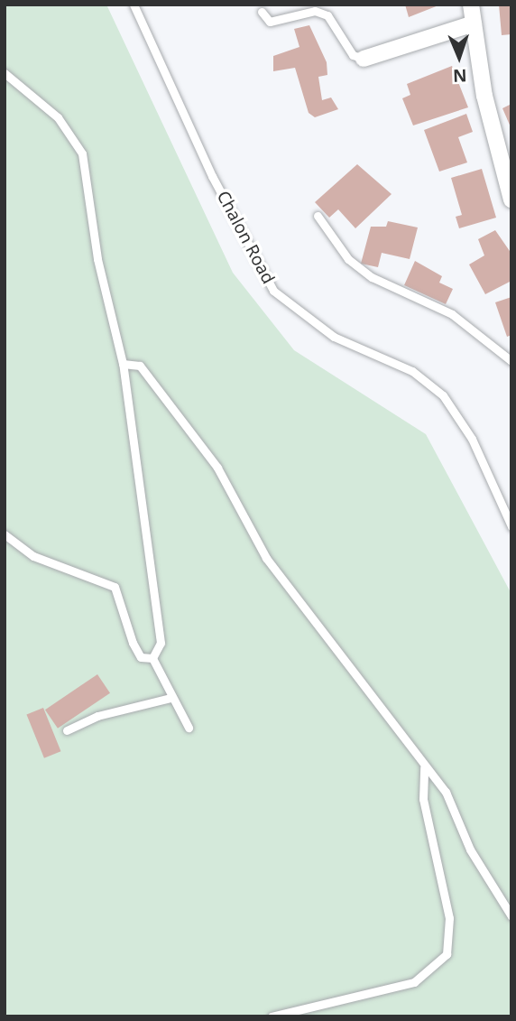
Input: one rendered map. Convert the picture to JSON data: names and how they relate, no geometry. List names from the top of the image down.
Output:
{
  "streets": {
    "lane": ["Chalon Road"]
  },
  "north": "bottom"
}
